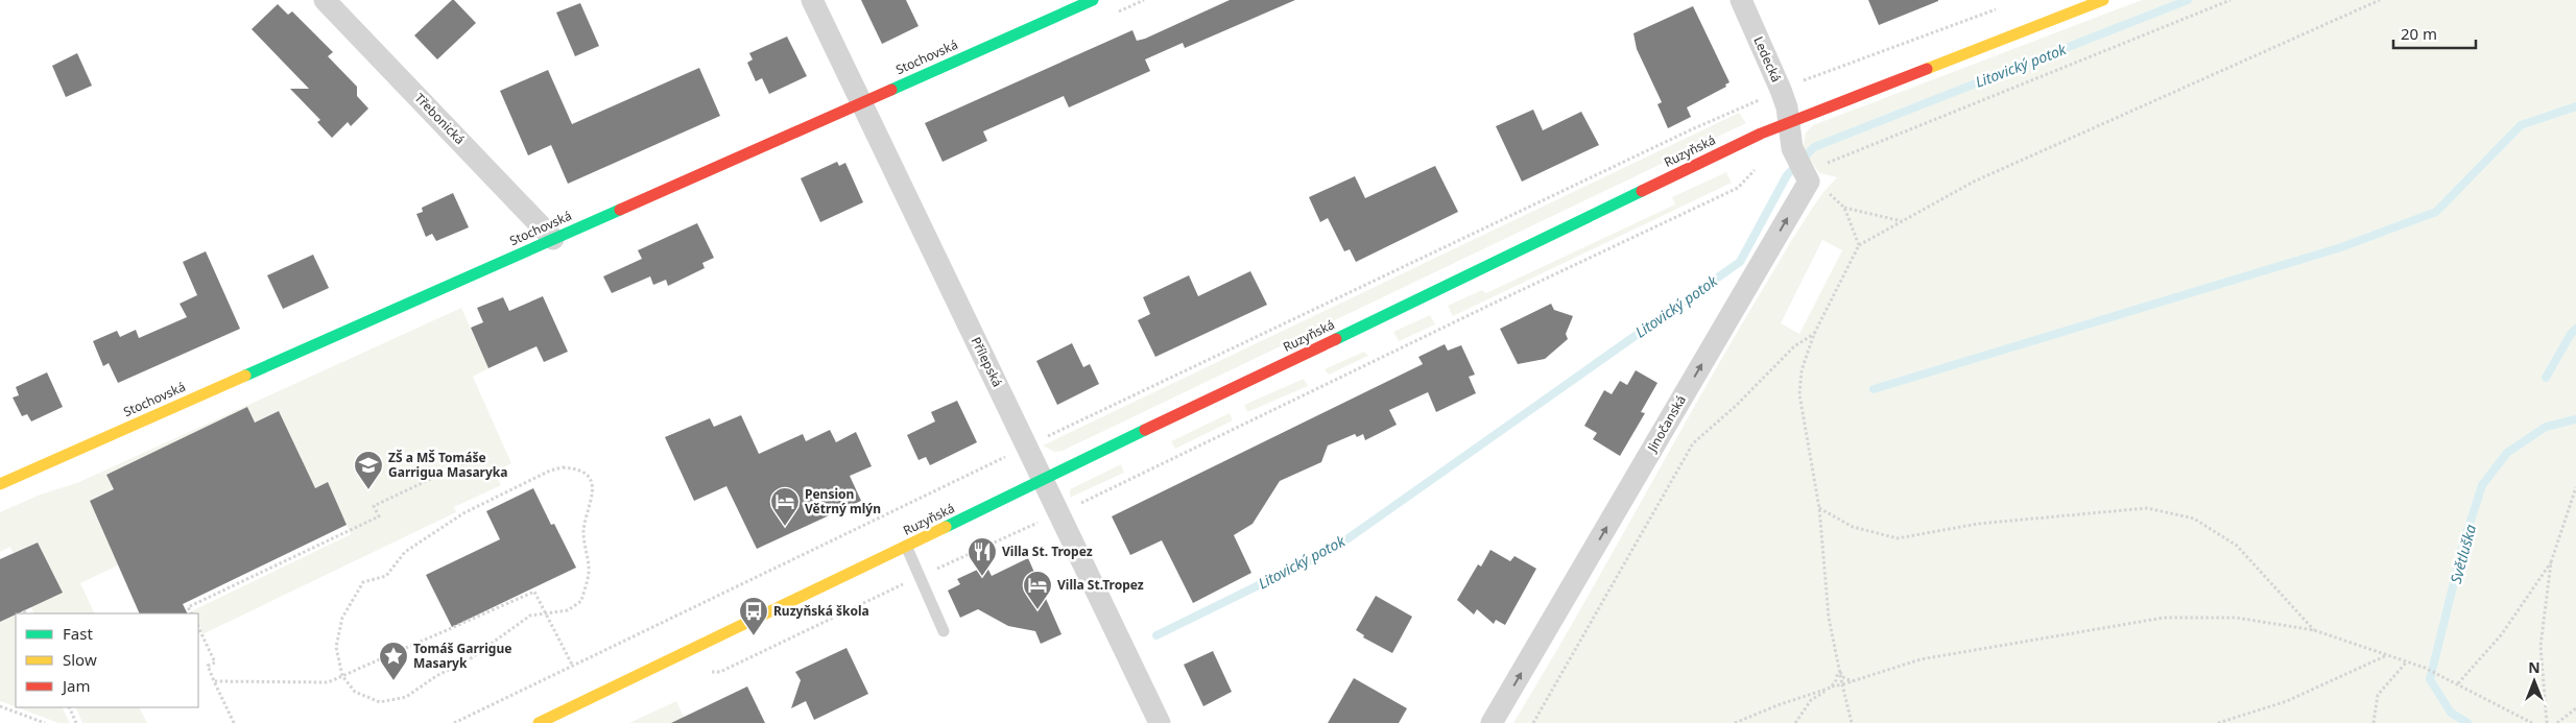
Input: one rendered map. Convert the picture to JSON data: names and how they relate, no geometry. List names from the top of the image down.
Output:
{
  "streets": {
    "street": [
      "Stochovská",
      "Ledecká",
      "Třebonická",
      "Ruzyňská",
      "Přílepská",
      "Jinočanská"
    ]
  },
  "crossings": [
    ["Stochovská", "Třebonická"],
    ["Stochovská", "Přílepská"],
    ["Ledecká", "Ruzyňská"],
    ["Ruzyňská", "Přílepská"]
  ],
  "one_way": ["Jinočanská"],
  "water": ["Litovický potok", "Světluška"],
  "places": {
    "school or university": ["ZŠ a MŠ Tomáše Garrigua Masaryka"],
    "hotel": ["Pension Větrný mlýn", "Villa St.Tropez"],
    "restaurant": ["Villa St. Tropez"],
    "bus stop": ["Ruzyňská škola"],
    "place": ["Tomáš Garrigue Masaryk"]
  },
  "legend": ["Fast", "Slow", "Jam"],
  "scale_bar": "20 m",
  "north": "top"
}
